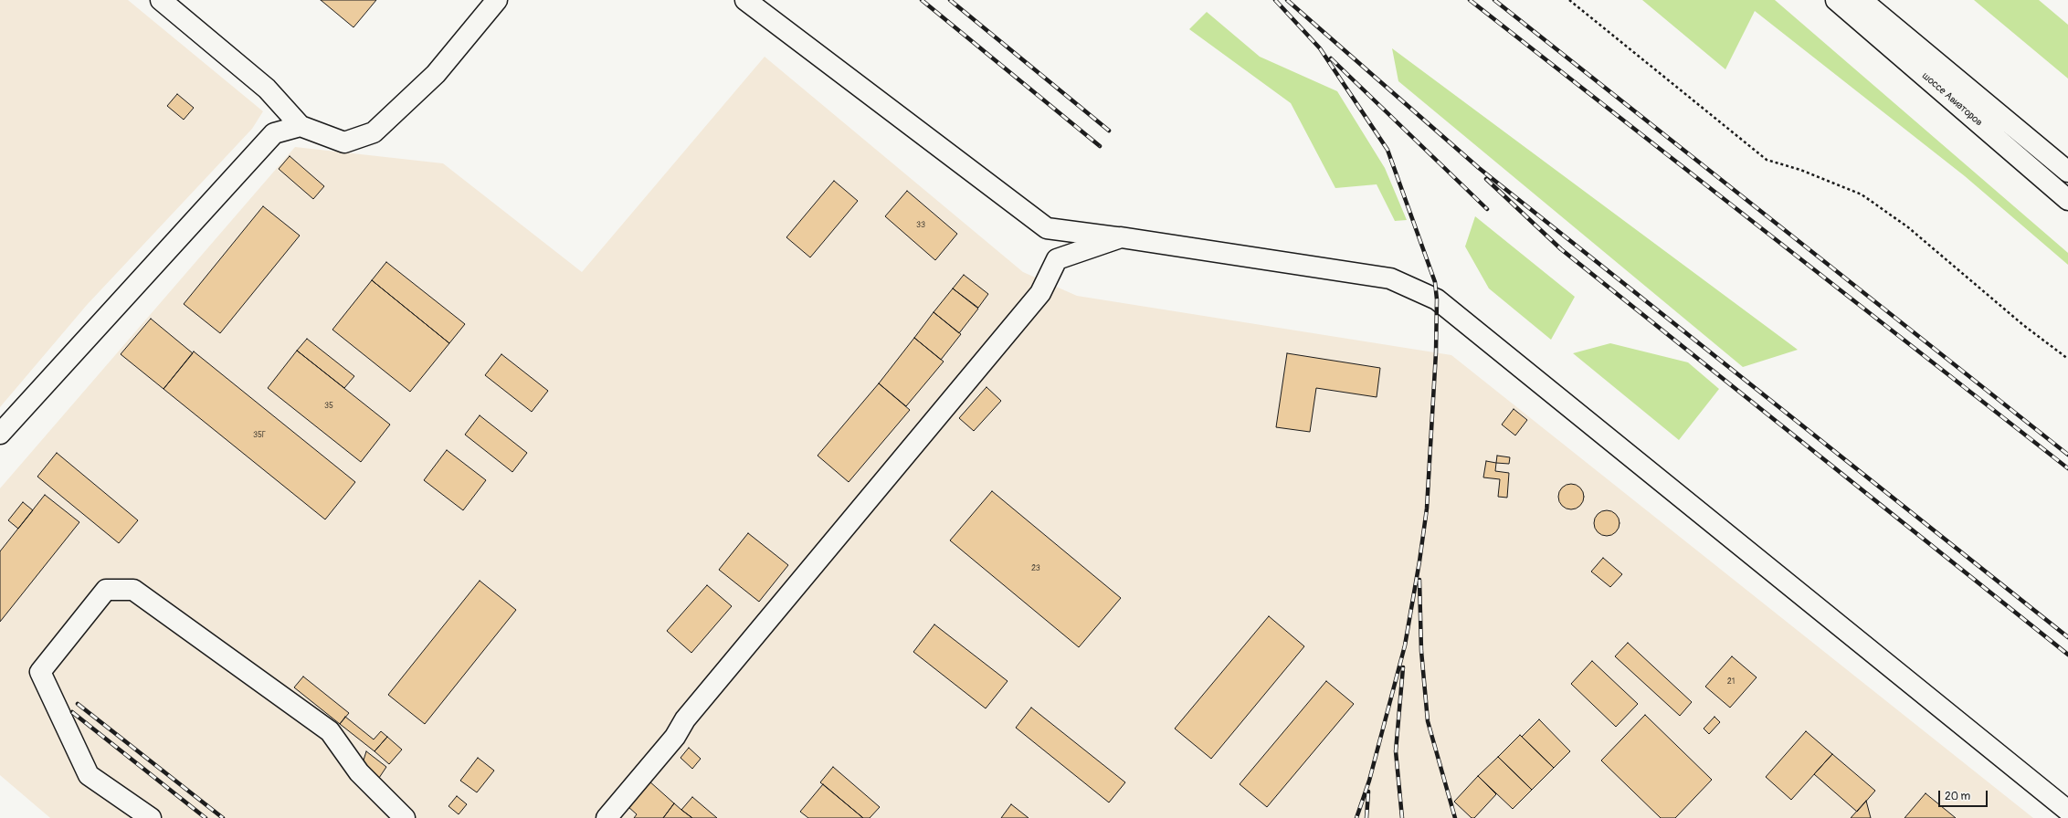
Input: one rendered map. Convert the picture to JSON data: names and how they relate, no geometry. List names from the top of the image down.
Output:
{
  "streets": {
    "street": ["шоссе Авиаторов"]
  },
  "house_numbers": [
    "33",
    "35",
    "35Г",
    "23",
    "21"
  ],
  "scale_bar": "20 m"
}
